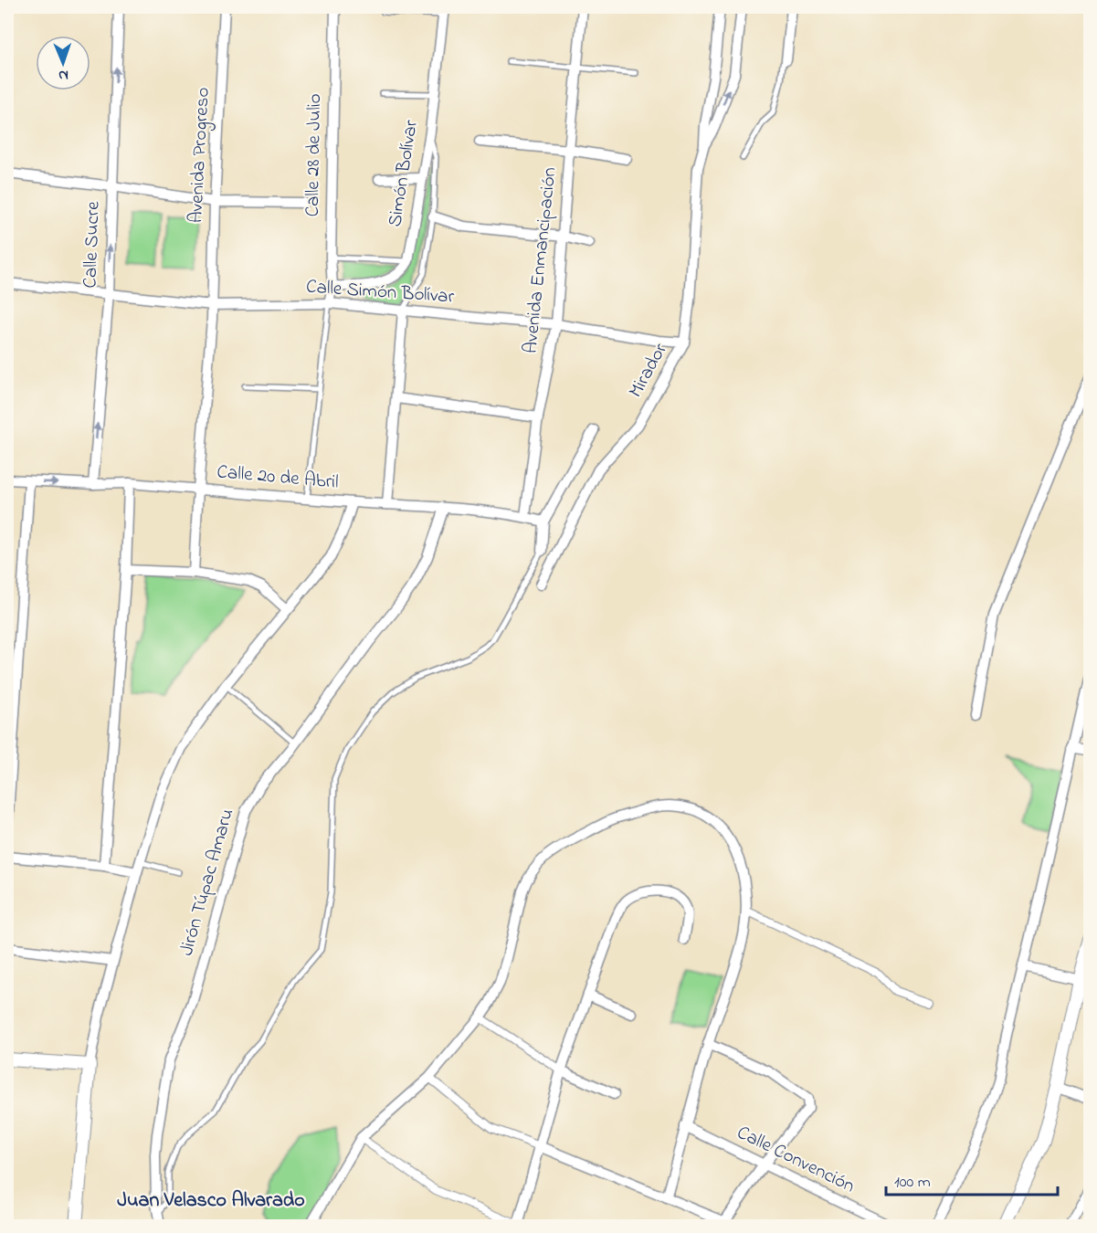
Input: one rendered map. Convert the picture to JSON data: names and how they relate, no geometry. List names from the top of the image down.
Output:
{
  "streets": {
    "street": [
      "Avenida Progreso",
      "Calle 28 de Julio",
      "Simón Bolívar",
      "Calle Sucre",
      "Avenida Enmancipación",
      "Calle Simón Bolívar",
      "Mirador",
      "Calle 20 de Abril",
      "Jirón Túpac Amaru",
      "Calle Convención"
    ]
  },
  "crossings": [
    ["Avenida Progreso", "Calle Simón Bolívar"],
    ["Avenida Progreso", "Calle 20 de Abril"],
    ["Calle 28 de Julio", "Calle Simón Bolívar"],
    ["Calle Sucre", "Calle Simón Bolívar"],
    ["Calle Sucre", "Calle 20 de Abril"],
    ["Avenida Enmancipación", "Calle Simón Bolívar"],
    ["Avenida Enmancipación", "Calle 20 de Abril"],
    ["Calle Simón Bolívar", "Mirador"],
    ["Calle 20 de Abril", "Jirón Túpac Amaru"]
  ],
  "one_way": ["Calle Sucre"],
  "districts": ["Juan Velasco Alvarado"],
  "scale_bar": "100 m",
  "north": "bottom"
}
